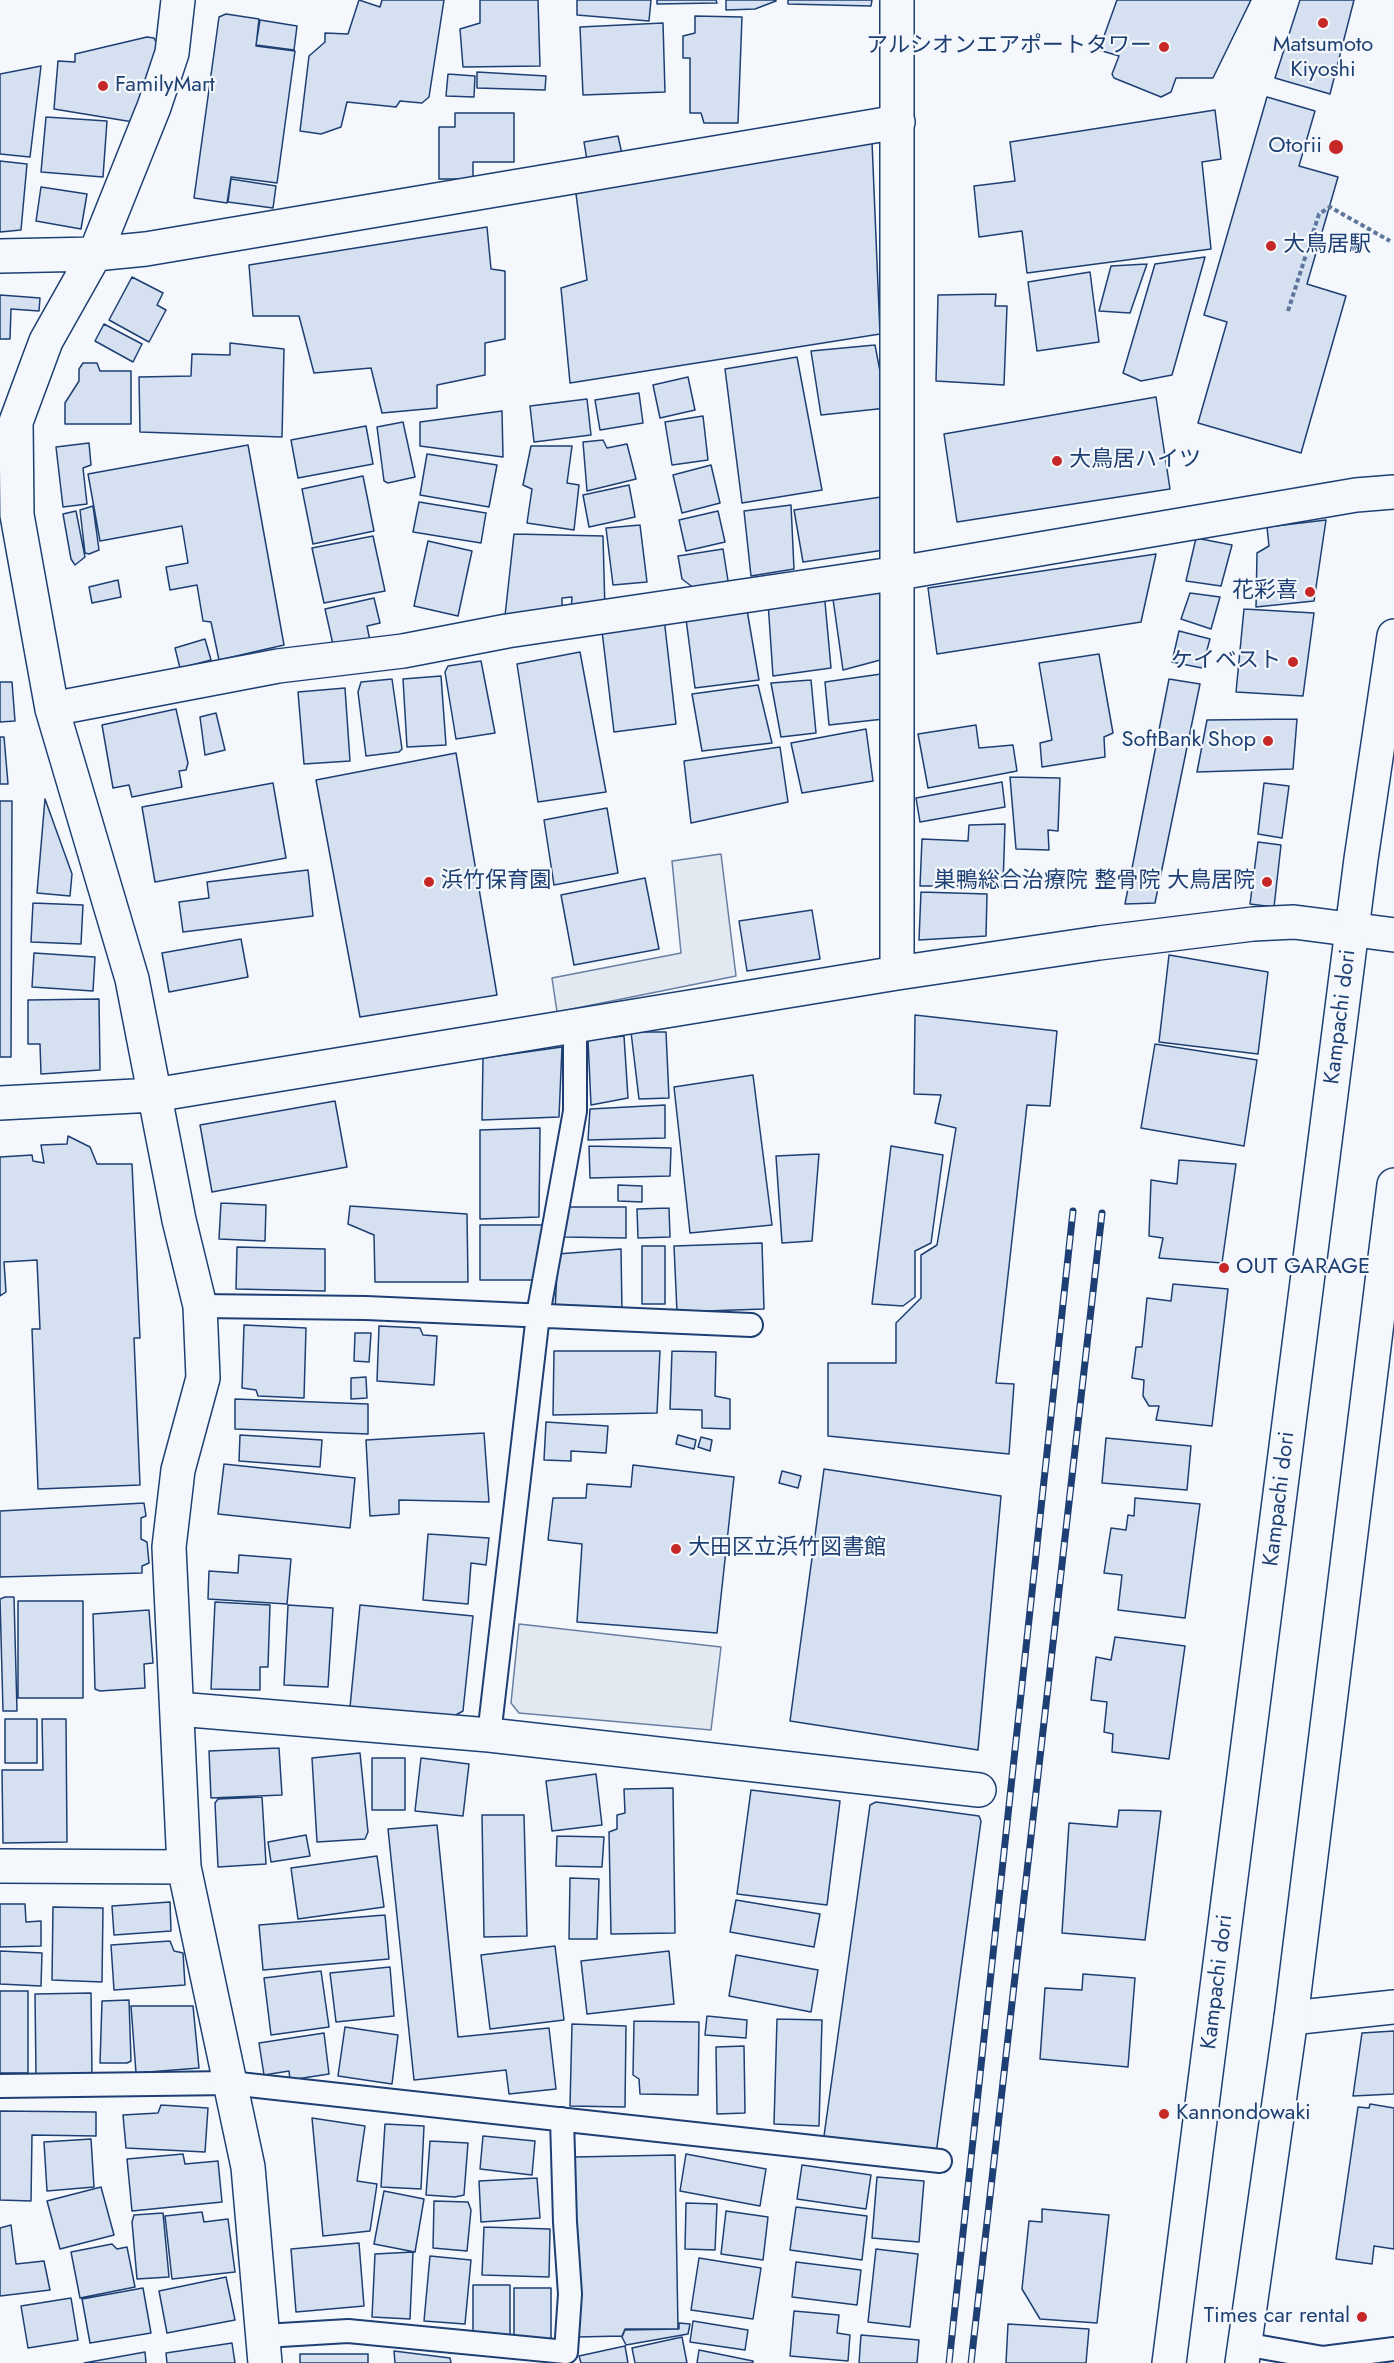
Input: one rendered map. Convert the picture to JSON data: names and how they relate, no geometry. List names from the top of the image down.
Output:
{
  "streets": {
    "street": ["Kampachi dori"]
  },
  "places": [
    "Matsumoto Kiyoshi",
    "アルシオンエアポートタワー",
    "FamilyMart",
    "Otorii",
    "大鳥居駅",
    "大鳥居ハイツ",
    "花彩喜",
    "ケイベスト",
    "SoftBank Shop",
    "浜竹保育園",
    "巣鴨総合治療院 整骨院 大鳥居院",
    "OUT GARAGE",
    "大田区立浜竹図書館",
    "Kannondowaki",
    "Times car rental"
  ]
}
